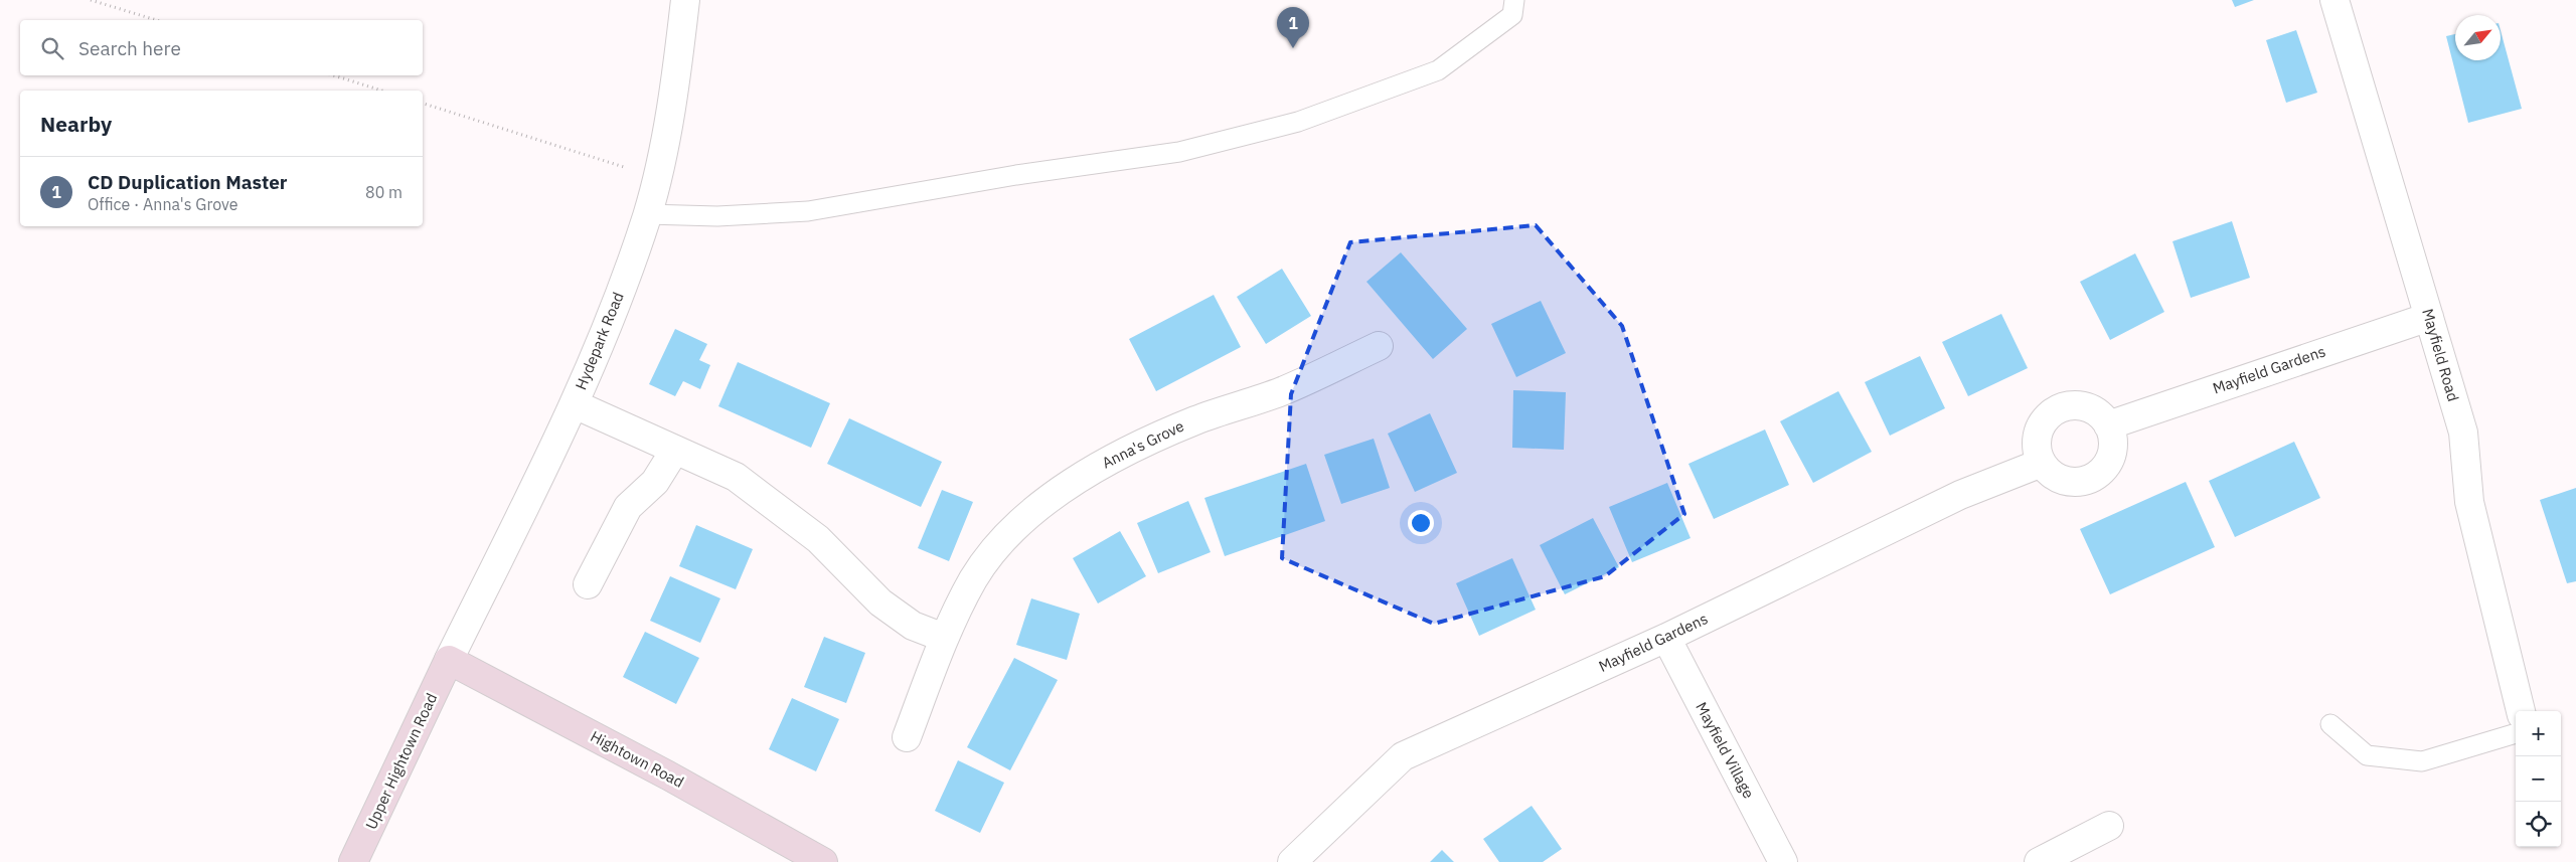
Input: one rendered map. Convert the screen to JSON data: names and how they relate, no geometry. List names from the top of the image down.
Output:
{
  "streets": {
    "main road": ["Hightown Road", "Upper Hightown Road"],
    "street": [
      "Hydepark Road",
      "Mayfield Road",
      "Mayfield Gardens",
      "Anna's Grove",
      "Mayfield Village"
    ]
  },
  "crossings": [
    ["Hydepark Road", "Hightown Road"],
    ["Hydepark Road", "Upper Hightown Road"],
    ["Mayfield Road", "Mayfield Gardens"],
    ["Mayfield Gardens", "Mayfield Village"],
    ["Hightown Road", "Upper Hightown Road"]
  ],
  "north": "top right",
  "page": {
    "pins": "1",
    "search": "Search here",
    "heading": "Nearby",
    "list": [
      {
        "mark": "1",
        "name": "CD Duplication Master",
        "note": "Office · Anna's Grove",
        "value": "80 m"
      }
    ],
    "map_buttons": ["+", "−"]
  }
}
